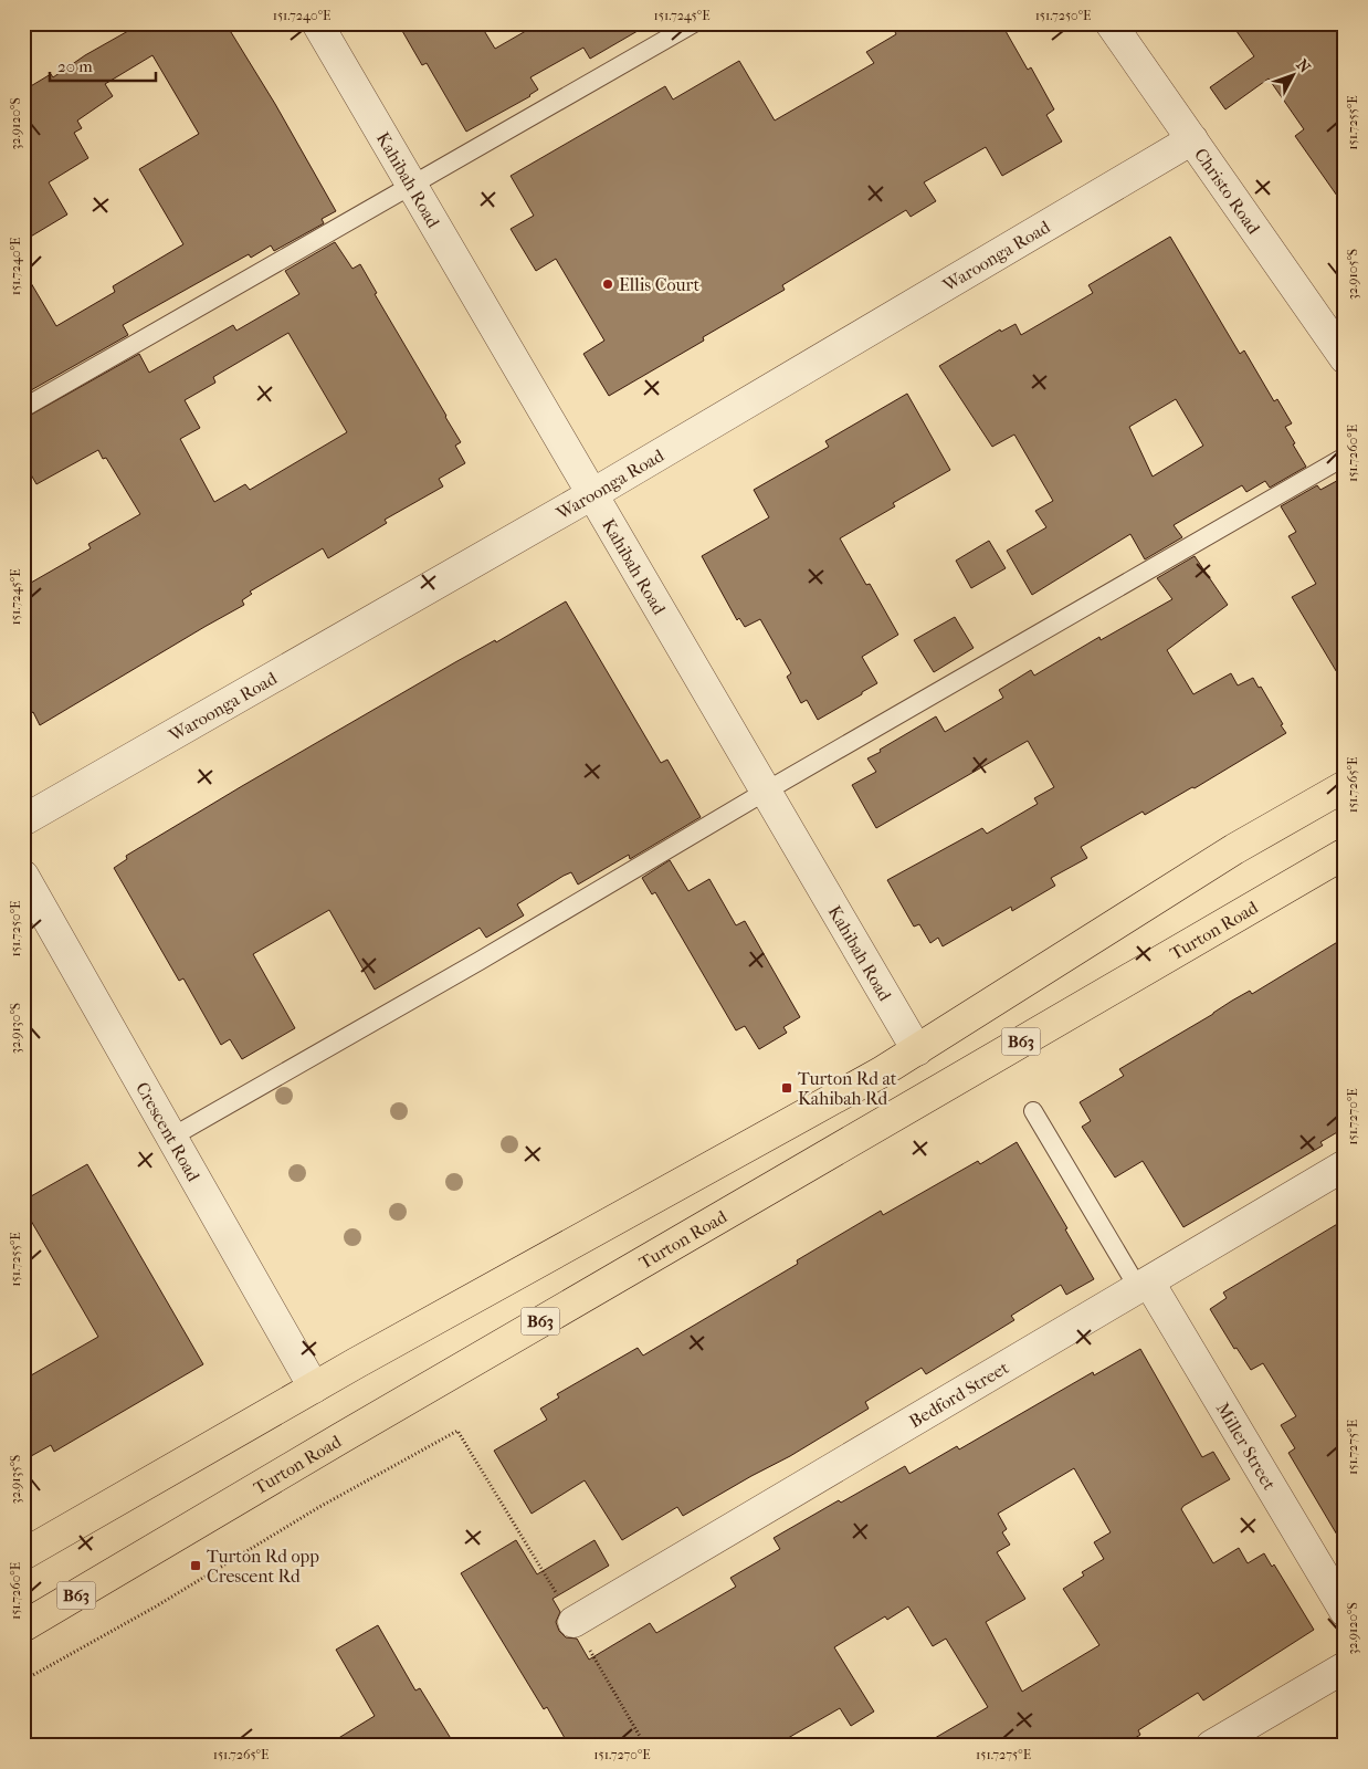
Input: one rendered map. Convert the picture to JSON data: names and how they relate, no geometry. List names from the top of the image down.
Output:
{
  "streets": {
    "main road": ["Turton Road", "B63"],
    "street": [
      "Kahibah Road",
      "Christo Road",
      "Waroonga Road",
      "Crescent Road",
      "Bedford Street",
      "Miller Street"
    ]
  },
  "crossings": [
    ["Kahibah Road", "Waroonga Road"],
    ["Kahibah Road", "B63"],
    ["Christo Road", "Waroonga Road"],
    ["B63", "Crescent Road"],
    ["Bedford Street", "Miller Street"]
  ],
  "places": {
    "other": ["Ellis Court"],
    "transit": ["Turton Rd at Kahibah Rd", "Turton Rd opp Crescent Rd"]
  },
  "scale_bar": "20 m",
  "north": "top right",
  "coordinates": [
    "151.7240°E",
    "151.7245°E",
    "151.7250°E",
    "151.7255°E",
    "32.9120°S",
    "32.9105°S",
    "151.7260°E",
    "151.7265°E",
    "32.9130°S",
    "151.7270°E",
    "151.7275°E",
    "32.9135°S"
  ]
}
